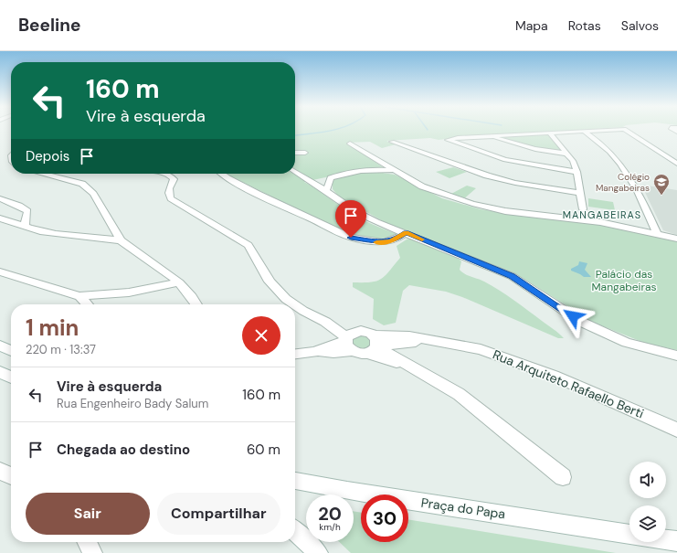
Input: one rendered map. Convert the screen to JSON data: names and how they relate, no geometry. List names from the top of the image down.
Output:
{
  "streets": {
    "street": ["Rua Arquiteto Rafaello Berti", "Praça do Papa"]
  },
  "districts": ["MANGABEIRAS"],
  "parks": ["Palácio das Mangabeiras"],
  "places": {
    "school or university": ["Colégio Mangabeiras"]
  },
  "page": {
    "header": "Beeline",
    "nav": ["Mapa", "Rotas", "Salvos"],
    "turn": ["160 m", "Vire à esquerda"],
    "then": "Depois",
    "heading": ["1 min", "220 m · 13:37"],
    "list": [
      {
        "name": "Vire à esquerda",
        "note": "Rua Engenheiro Bady Salum",
        "value": "160 m"
      },
      {
        "name": "Chegada ao destino",
        "value": "60 m"
      }
    ],
    "buttons": ["Sair", "Compartilhar"],
    "speed": "20 km/h",
    "limit": "30"
  }
}
